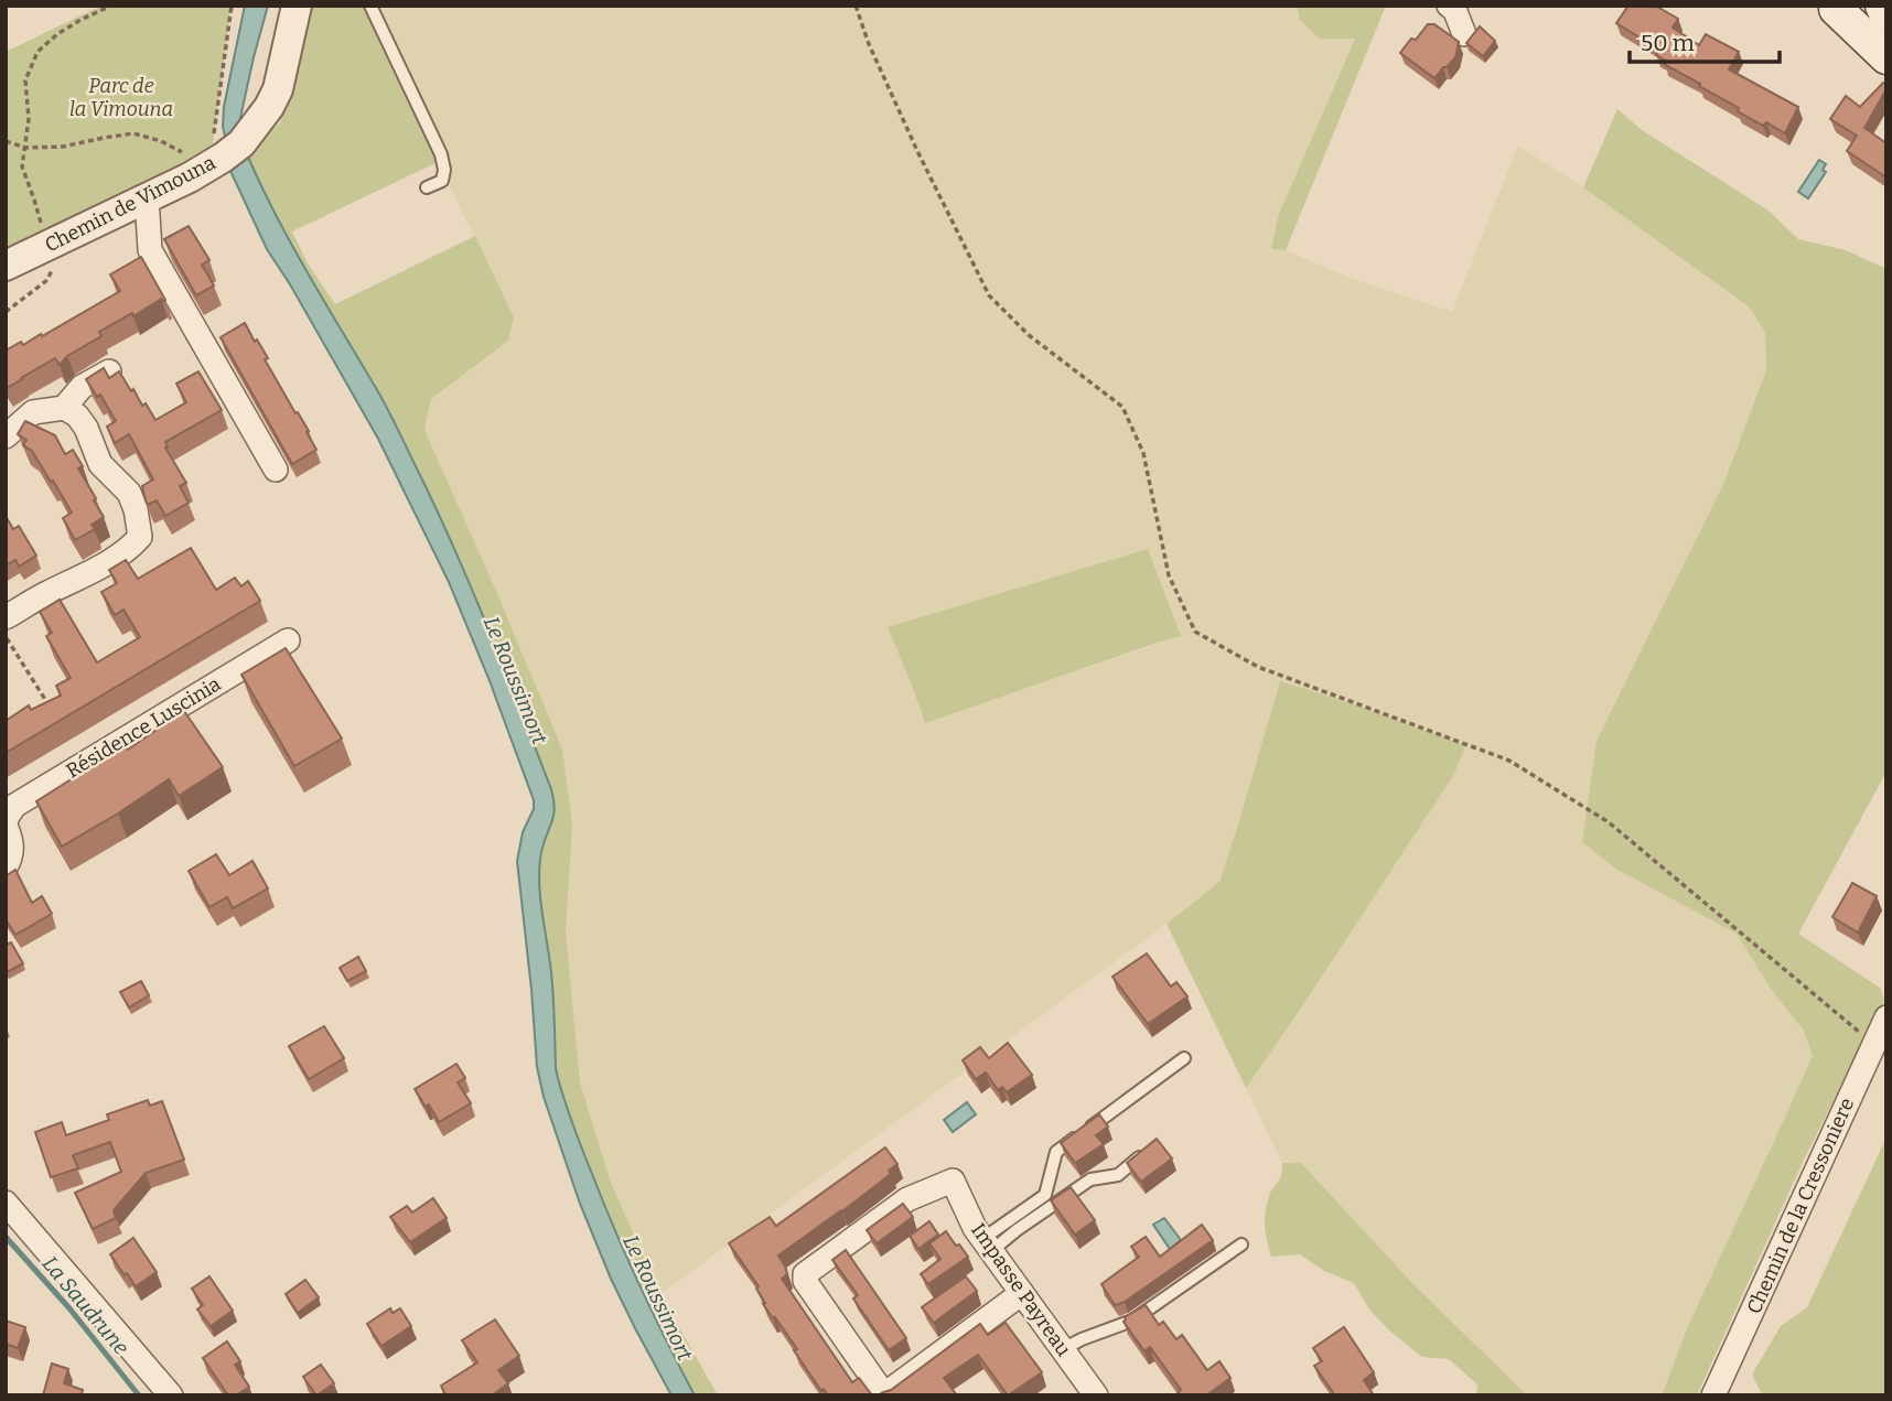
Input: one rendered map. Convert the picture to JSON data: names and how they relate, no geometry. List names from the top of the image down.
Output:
{
  "streets": {
    "street": [
      "Chemin de Vimouna",
      "Résidence Luscinia",
      "Chemin de la Cressoniere",
      "Impasse Payreau"
    ]
  },
  "water": ["Le Roussimort", "La Saudrune"],
  "parks": ["Parc de la Vimouna"],
  "scale_bar": "50 m"
}
